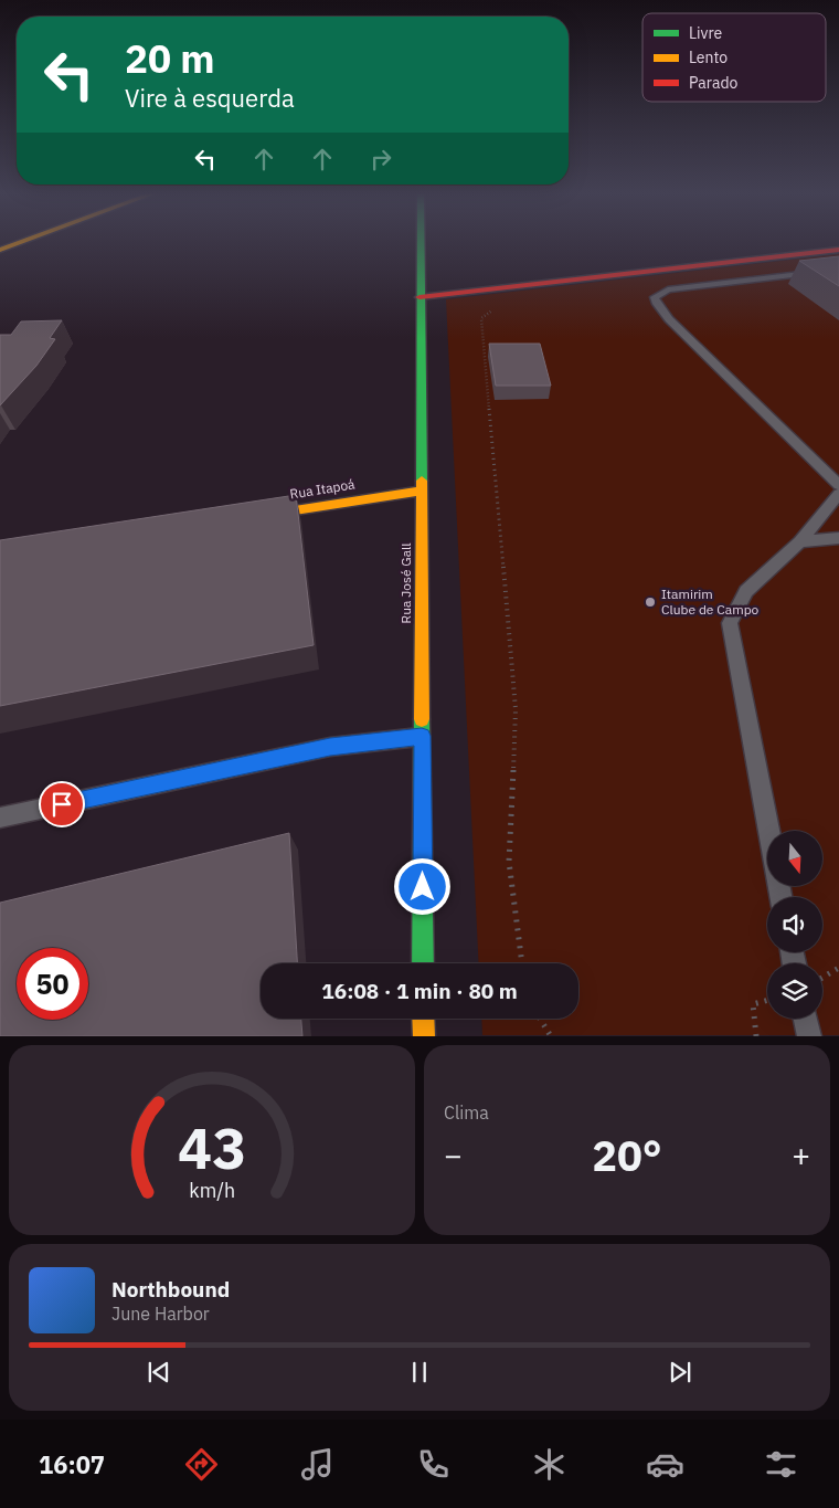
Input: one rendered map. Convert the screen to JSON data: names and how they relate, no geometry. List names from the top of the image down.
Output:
{
  "streets": {
    "main road": ["Rua Itapoá", "Rua José Gall"]
  },
  "crossings": [
    ["Rua Itapoá", "Rua José Gall"]
  ],
  "places": ["Itamirim Clube de Campo"],
  "legend": ["Livre", "Lento", "Parado"],
  "north": "bottom",
  "page": {
    "turn": ["20 m", "Vire à esquerda"],
    "limit": "50",
    "trip": "16:08 · 1 min · 80 m",
    "tile": "Clima",
    "heat": ["−", "20°", "+"],
    "song": ["Northbound", "June Harbor"],
    "tabs": "16:07",
    "gauge": ["43", "km/h"]
  }
}
